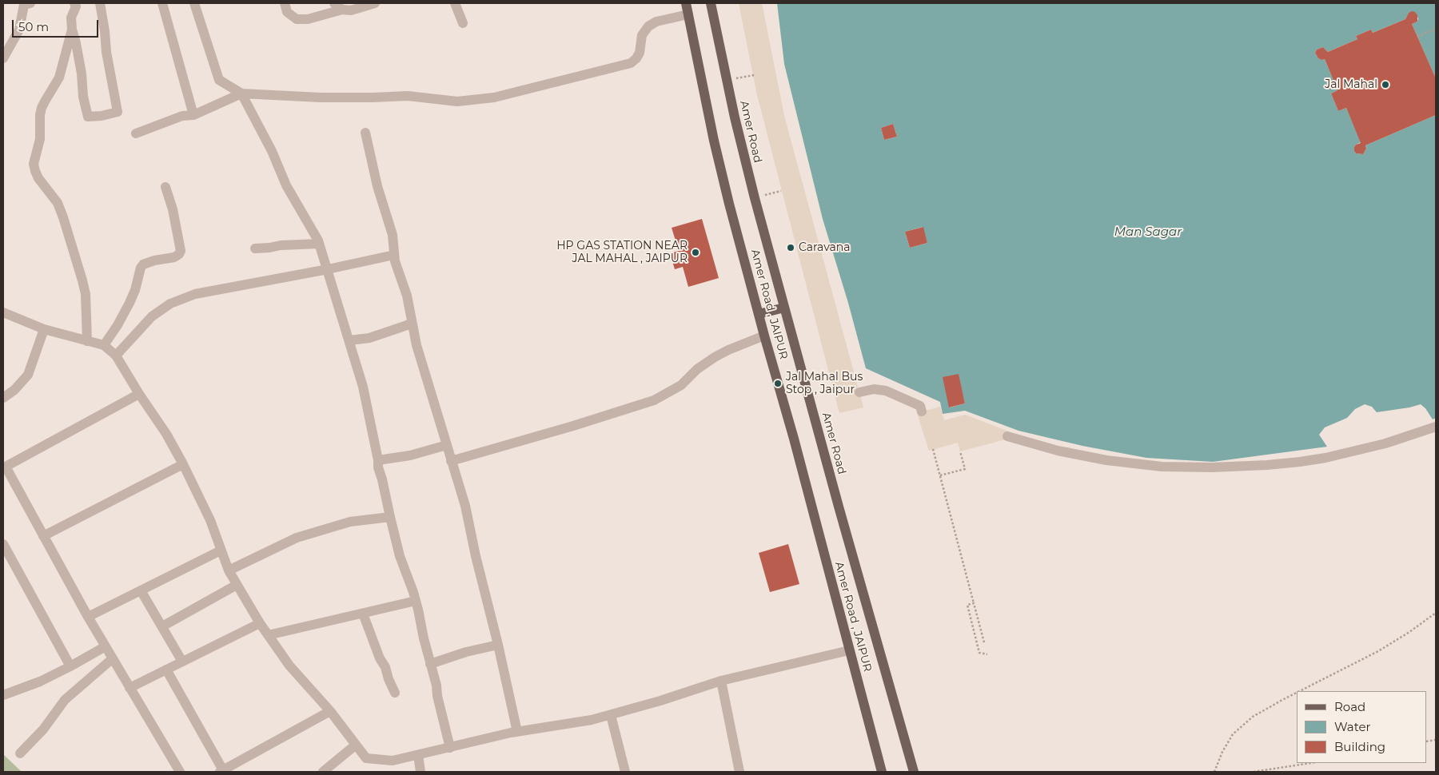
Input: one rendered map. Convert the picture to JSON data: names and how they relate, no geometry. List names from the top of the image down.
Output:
{
  "streets": {
    "main road": ["Amer Road", "Amer Road , JAIPUR"]
  },
  "water": ["Man Sagar"],
  "places": [
    "Jal Mahal",
    "Caravana",
    "HP GAS STATION NEAR JAL MAHAL , JAIPUR",
    "Jal Mahal Bus Stop , Jaipur"
  ],
  "legend": ["Road", "Water", "Building"],
  "scale_bar": "50 m"
}
